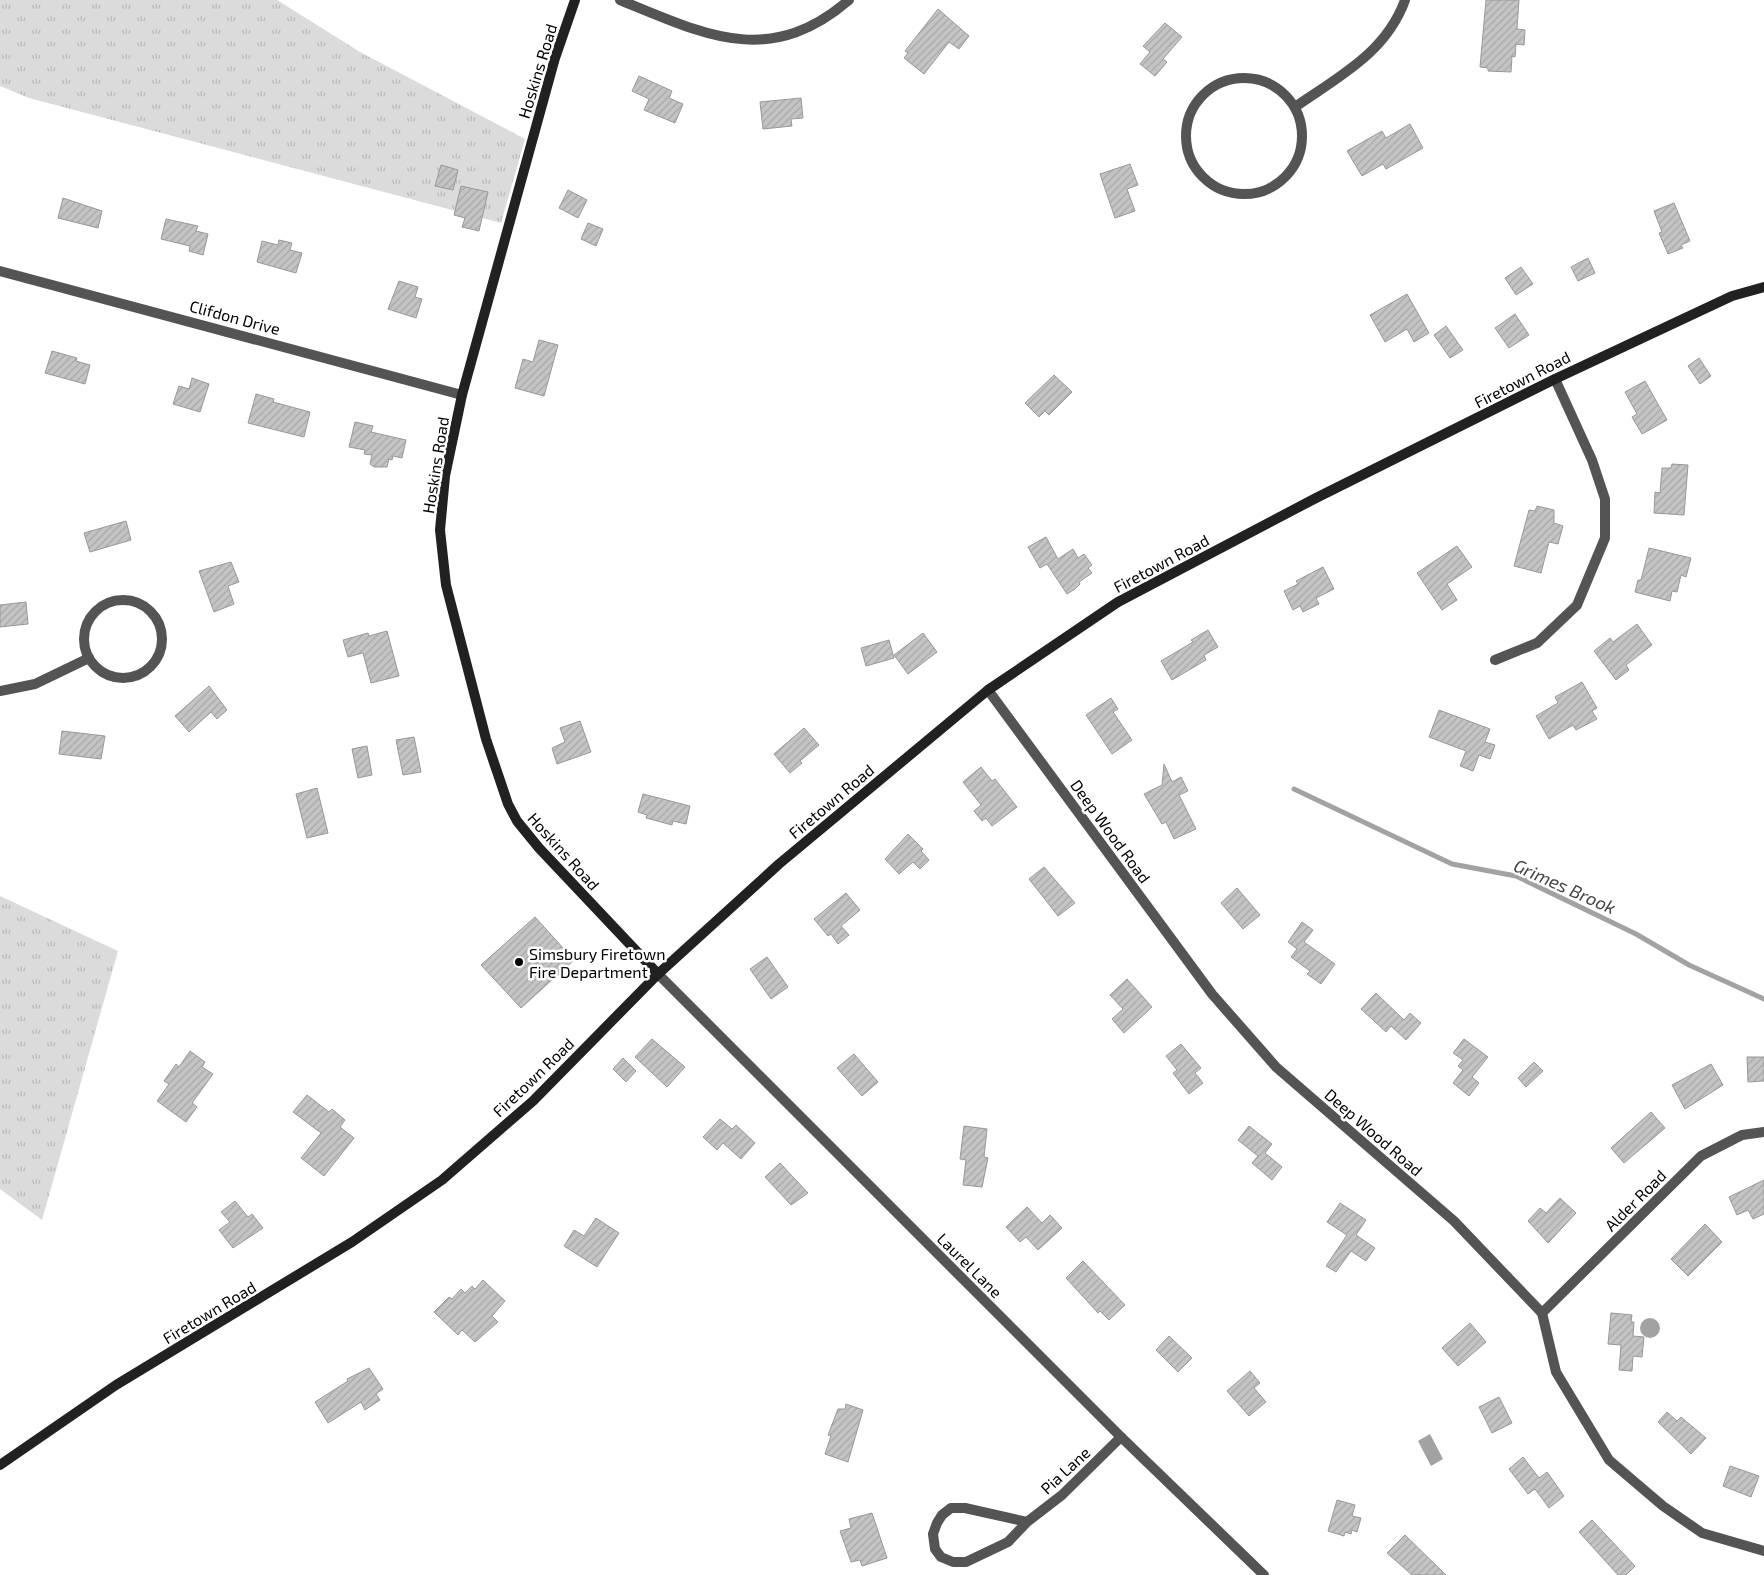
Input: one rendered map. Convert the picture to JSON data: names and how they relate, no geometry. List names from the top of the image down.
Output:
{
  "streets": {
    "street": [
      "Hoskins Road",
      "Clifdon Drive",
      "Firetown Road",
      "Deep Wood Road",
      "Alder Road",
      "Laurel Lane",
      "Pia Lane"
    ]
  },
  "crossings": [
    ["Hoskins Road", "Clifdon Drive"],
    ["Hoskins Road", "Firetown Road"],
    ["Hoskins Road", "Laurel Lane"],
    ["Firetown Road", "Deep Wood Road"],
    ["Firetown Road", "Laurel Lane"],
    ["Deep Wood Road", "Alder Road"],
    ["Laurel Lane", "Pia Lane"]
  ],
  "water": ["Grimes Brook"],
  "places": ["Simsbury Firetown Fire Department"]
}
